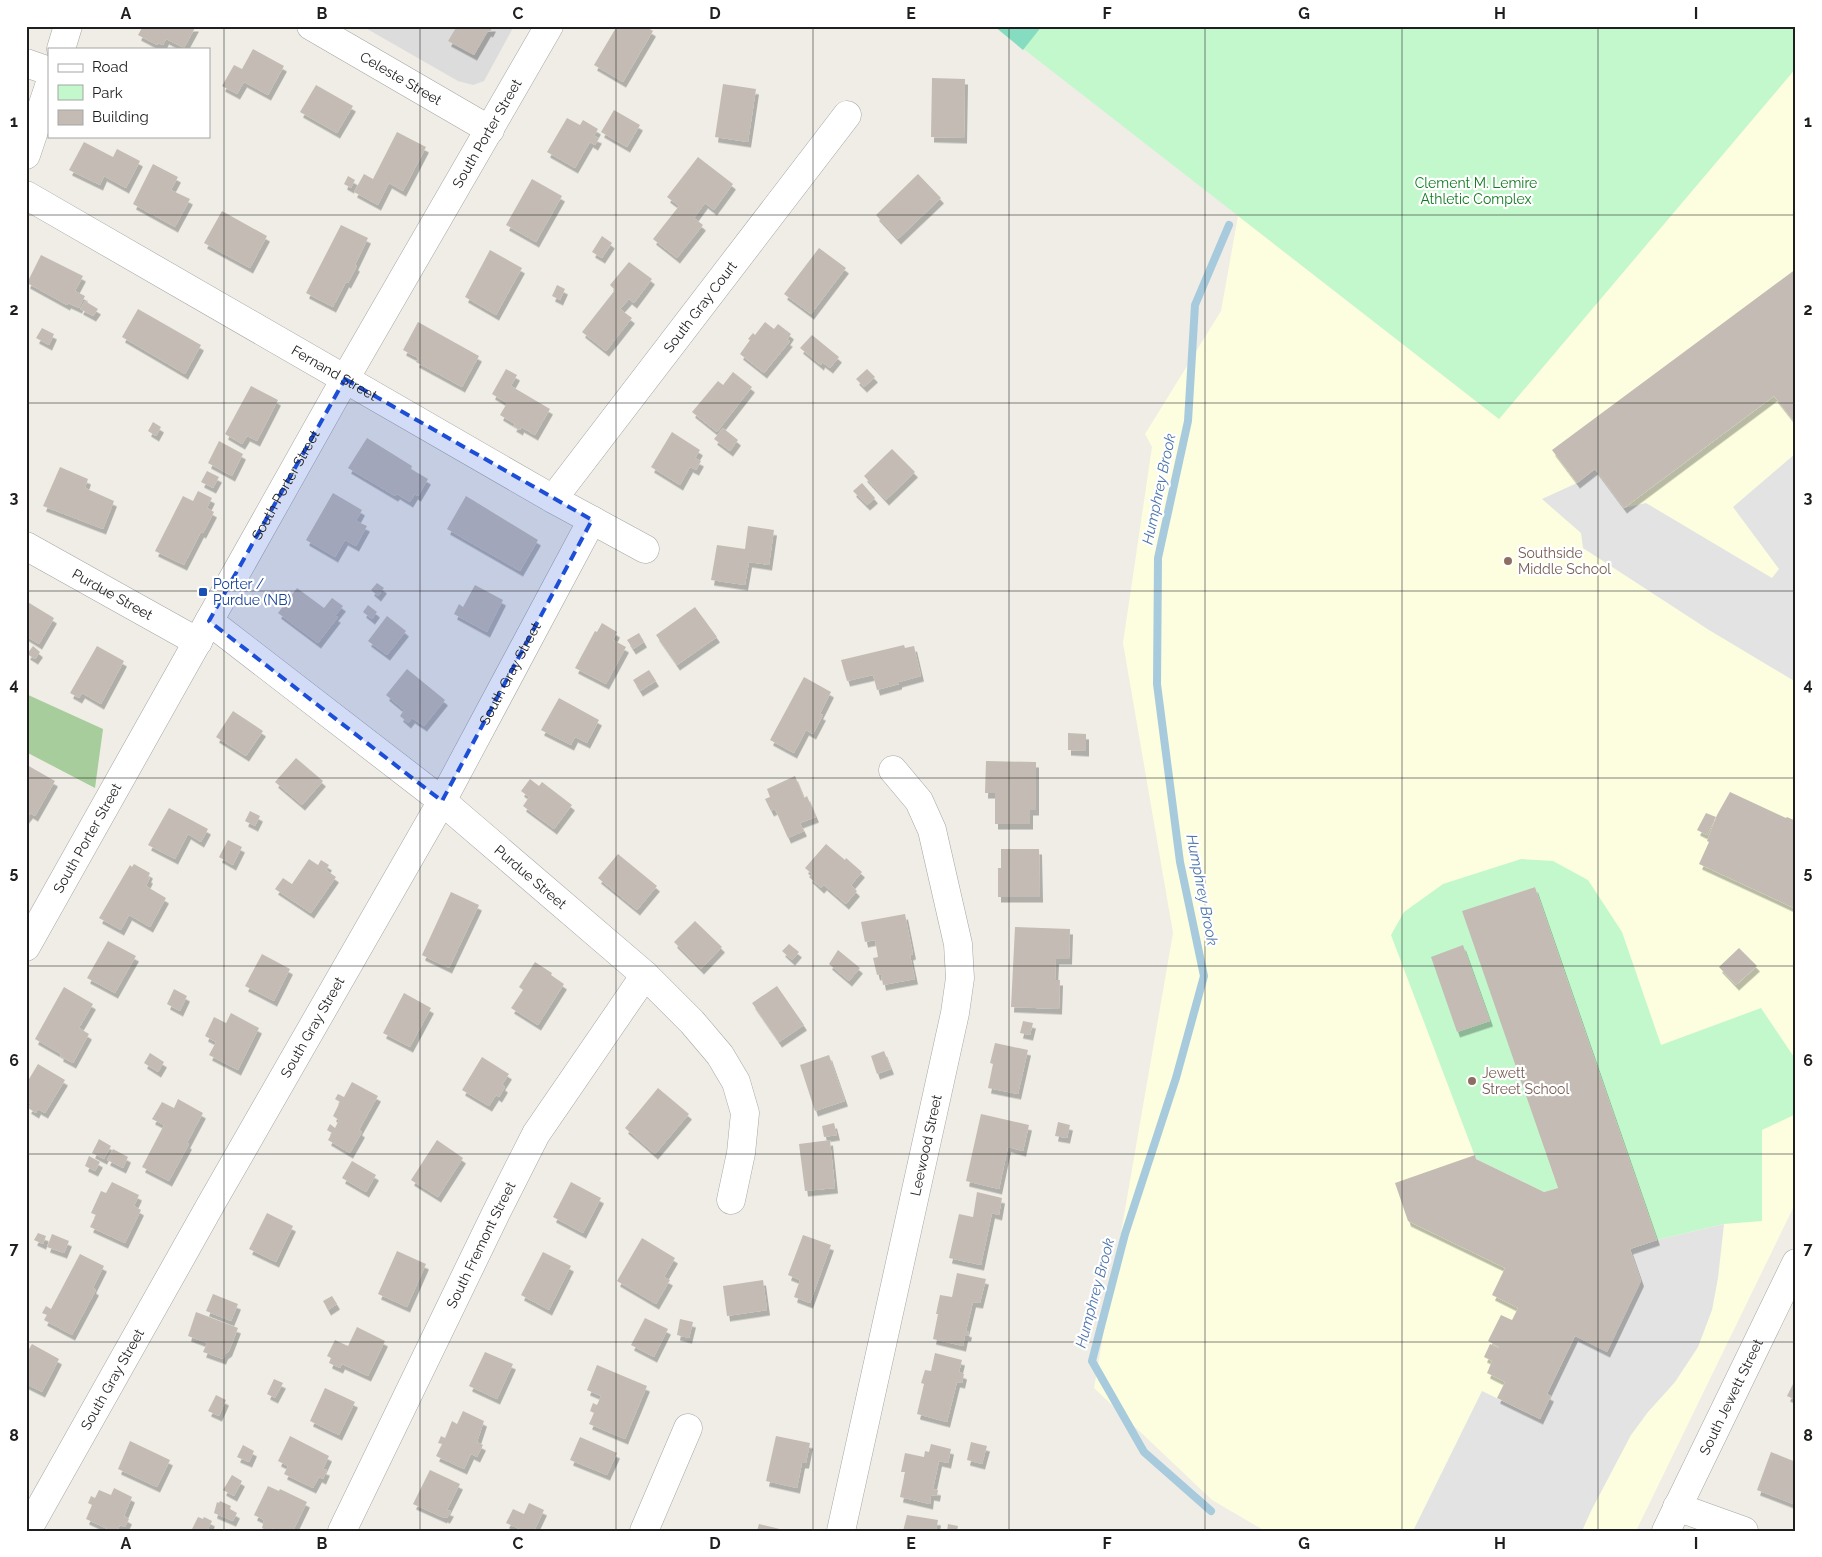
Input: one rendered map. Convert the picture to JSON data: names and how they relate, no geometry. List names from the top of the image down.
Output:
{
  "streets": {
    "street": [
      "Celeste Street",
      "South Porter Street",
      "South Gray Court",
      "Fernand Street",
      "Purdue Street",
      "South Gray Street",
      "Leewood Street",
      "South Fremont Street",
      "South Jewett Street"
    ]
  },
  "crossings": [
    ["Celeste Street", "South Porter Street"],
    ["South Porter Street", "Fernand Street"],
    ["South Porter Street", "Purdue Street"],
    ["South Gray Court", "Fernand Street"],
    ["Fernand Street", "South Gray Street"],
    ["Purdue Street", "South Gray Street"],
    ["Purdue Street", "South Fremont Street"]
  ],
  "water": ["Humphrey Brook"],
  "parks": ["Clement M. Lemire Athletic Complex"],
  "places": {
    "other": ["Southside Middle School", "Jewett Street School"],
    "transit": ["Porter / Purdue (NB)"]
  },
  "legend": ["Road", "Park", "Building"],
  "grid": {
    "columns": [
      "A",
      "B",
      "C",
      "D",
      "E",
      "F",
      "G",
      "H",
      "I"
    ],
    "rows": [
      "1",
      "2",
      "3",
      "4",
      "5",
      "6",
      "7",
      "8"
    ]
  }
}
